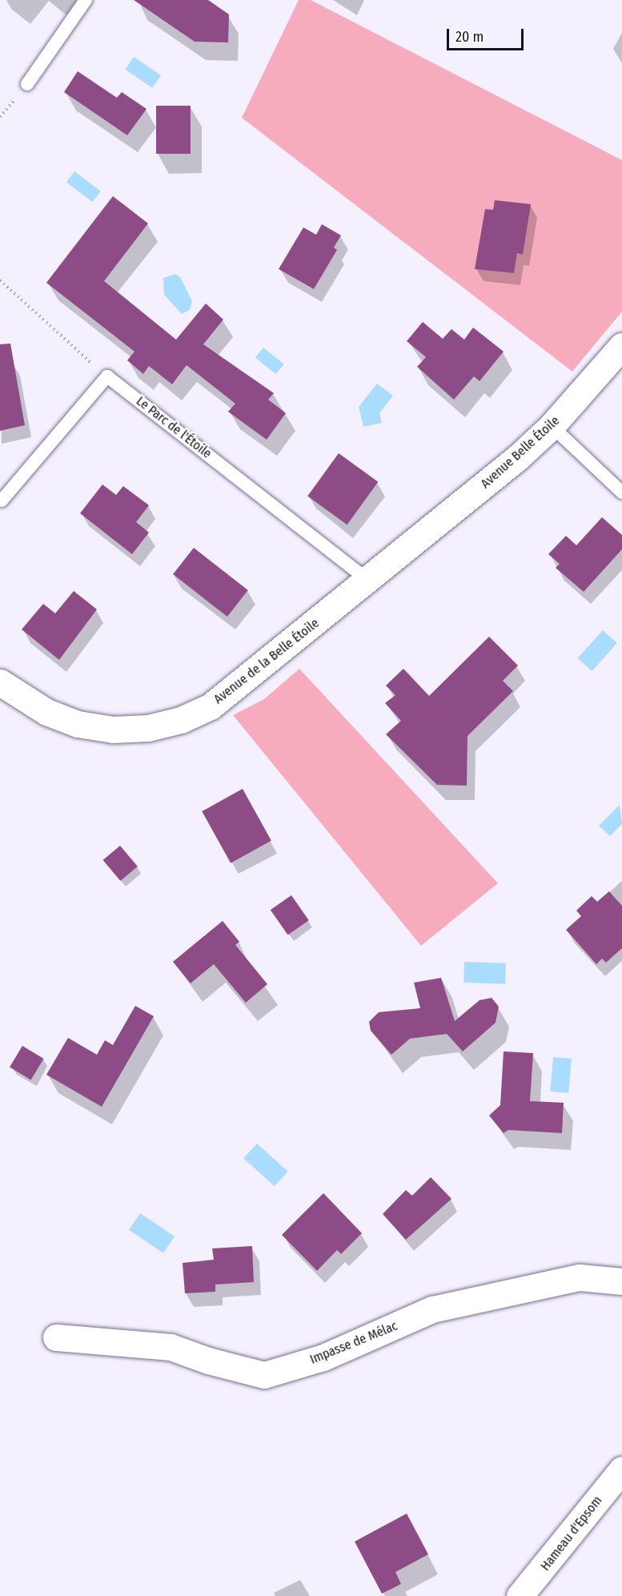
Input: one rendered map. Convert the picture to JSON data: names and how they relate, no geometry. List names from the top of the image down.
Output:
{
  "streets": {
    "street": [
      "Avenue Belle Étoile",
      "Avenue de la Belle Étoile",
      "Impasse de Mélac",
      "Hameau d'Epsom"
    ],
    "lane": ["Le Parc de l'Étoile"]
  },
  "crossings": [
    ["Le Parc de l'Étoile", "Avenue de la Belle Étoile"],
    ["Avenue Belle Étoile", "Avenue de la Belle Étoile"]
  ],
  "scale_bar": "20 m"
}
